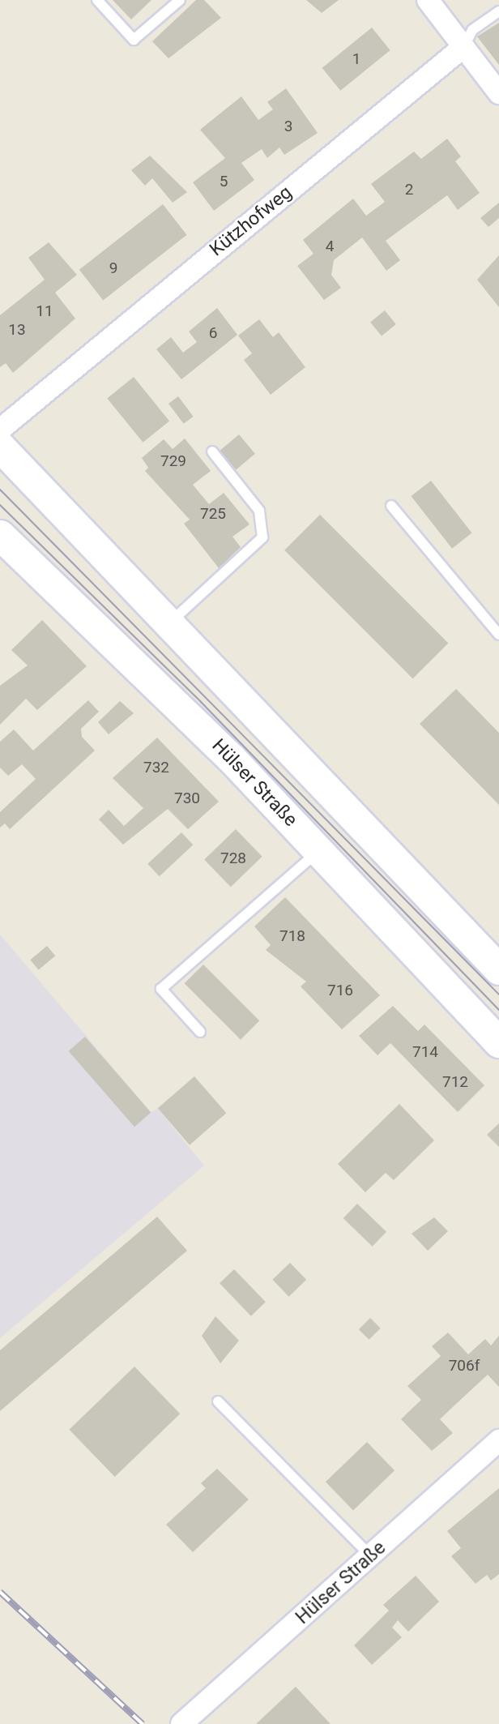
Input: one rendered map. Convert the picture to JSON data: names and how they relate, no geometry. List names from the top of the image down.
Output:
{
  "streets": {
    "street": ["Kützhofweg", "Hülser Straße"]
  },
  "house_numbers": [
    "1",
    "3",
    "5",
    "2",
    "4",
    "9",
    "11",
    "13",
    "6",
    "729",
    "725",
    "732",
    "730",
    "728",
    "718",
    "716",
    "714",
    "712",
    "706f"
  ]
}
